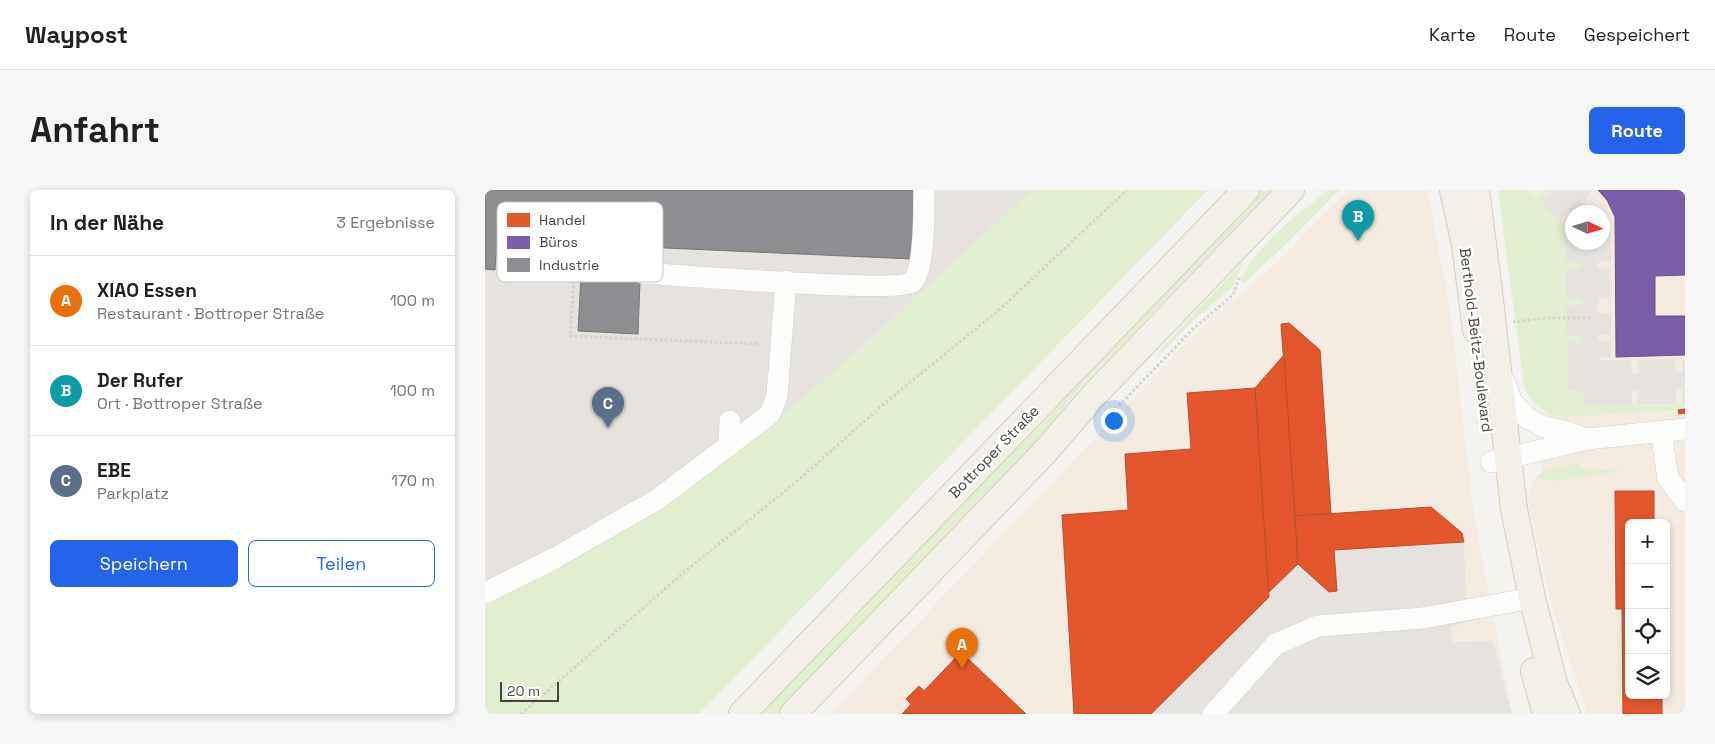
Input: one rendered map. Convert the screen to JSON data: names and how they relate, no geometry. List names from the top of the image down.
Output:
{
  "streets": {
    "main road": ["Berthold-Beitz-Boulevard", "Bottroper Straße"]
  },
  "legend": ["Handel", "Büros", "Industrie"],
  "scale_bar": "20 m",
  "north": "right",
  "page": {
    "header": "Waypost",
    "nav": ["Karte", "Route", "Gespeichert"],
    "buttons": [
      "Route",
      ["Speichern", "Teilen"]
    ],
    "title": "Anfahrt",
    "heading": ["In der Nähe", "3 Ergebnisse"],
    "pins": ["B", "C", "A"],
    "list": [
      {
        "mark": "A",
        "name": "XIAO Essen",
        "note": "Restaurant · Bottroper Straße",
        "value": "100 m"
      },
      {
        "mark": "B",
        "name": "Der Rufer",
        "note": "Ort · Bottroper Straße",
        "value": "100 m"
      },
      {
        "mark": "C",
        "name": "EBE",
        "note": "Parkplatz",
        "value": "170 m"
      }
    ],
    "map_buttons": ["+", "−"],
    "scale": "20 m"
  }
}
